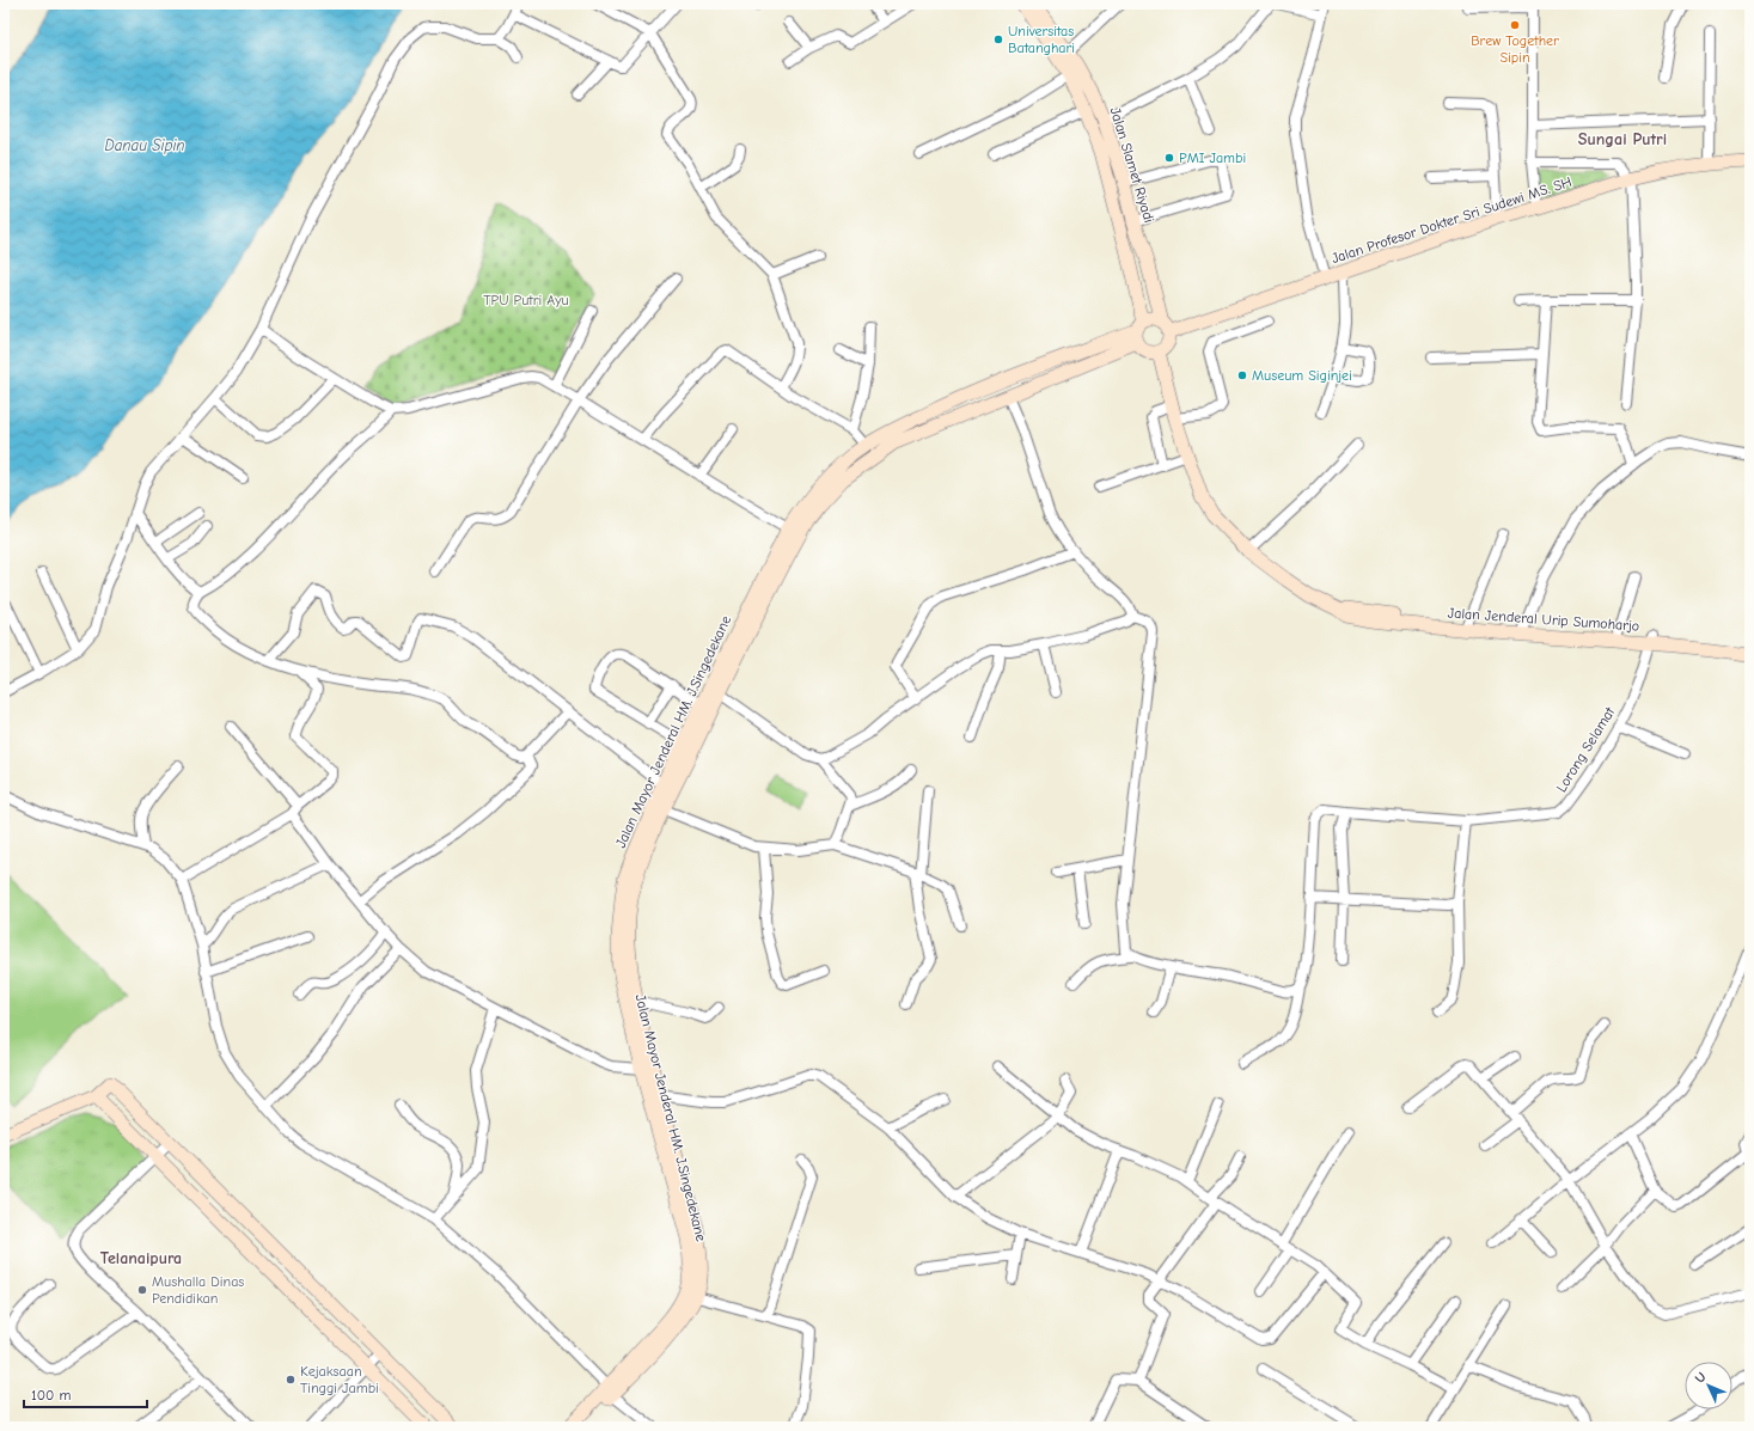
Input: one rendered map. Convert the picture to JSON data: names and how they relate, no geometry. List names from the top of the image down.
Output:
{
  "streets": {
    "main road": [
      "Jalan Slamet Riyadi",
      "Jalan Profesor Dokter Sri Sudewi MS. SH",
      "Jalan Jenderal Urip Sumoharjo",
      "Jalan Mayor Jenderal HM. J.Singedekane"
    ],
    "street": ["Lorong Selamat"]
  },
  "crossings": [
    ["Jalan Slamet Riyadi", "Jalan Profesor Dokter Sri Sudewi MS. SH"],
    ["Jalan Slamet Riyadi", "Jalan Jenderal Urip Sumoharjo"],
    ["Jalan Slamet Riyadi", "Jalan Mayor Jenderal HM. J.Singedekane"],
    ["Jalan Profesor Dokter Sri Sudewi MS. SH", "Jalan Jenderal Urip Sumoharjo"],
    ["Jalan Profesor Dokter Sri Sudewi MS. SH", "Jalan Mayor Jenderal HM. J.Singedekane"],
    ["Jalan Jenderal Urip Sumoharjo", "Jalan Mayor Jenderal HM. J.Singedekane"],
    ["Jalan Jenderal Urip Sumoharjo", "Lorong Selamat"]
  ],
  "districts": ["Sungai Putri", "Telanaipura"],
  "water": ["Danau Sipin"],
  "parks": ["TPU Putri Ayu"],
  "places": [
    "Brew Together Sipin",
    "Universitas Batanghari",
    "PMI Jambi",
    "Museum Siginjei",
    "Mushalla Dinas Pendidikan",
    "Kejaksaan Tinggi Jambi"
  ],
  "scale_bar": "100 m",
  "north": "top left"
}
